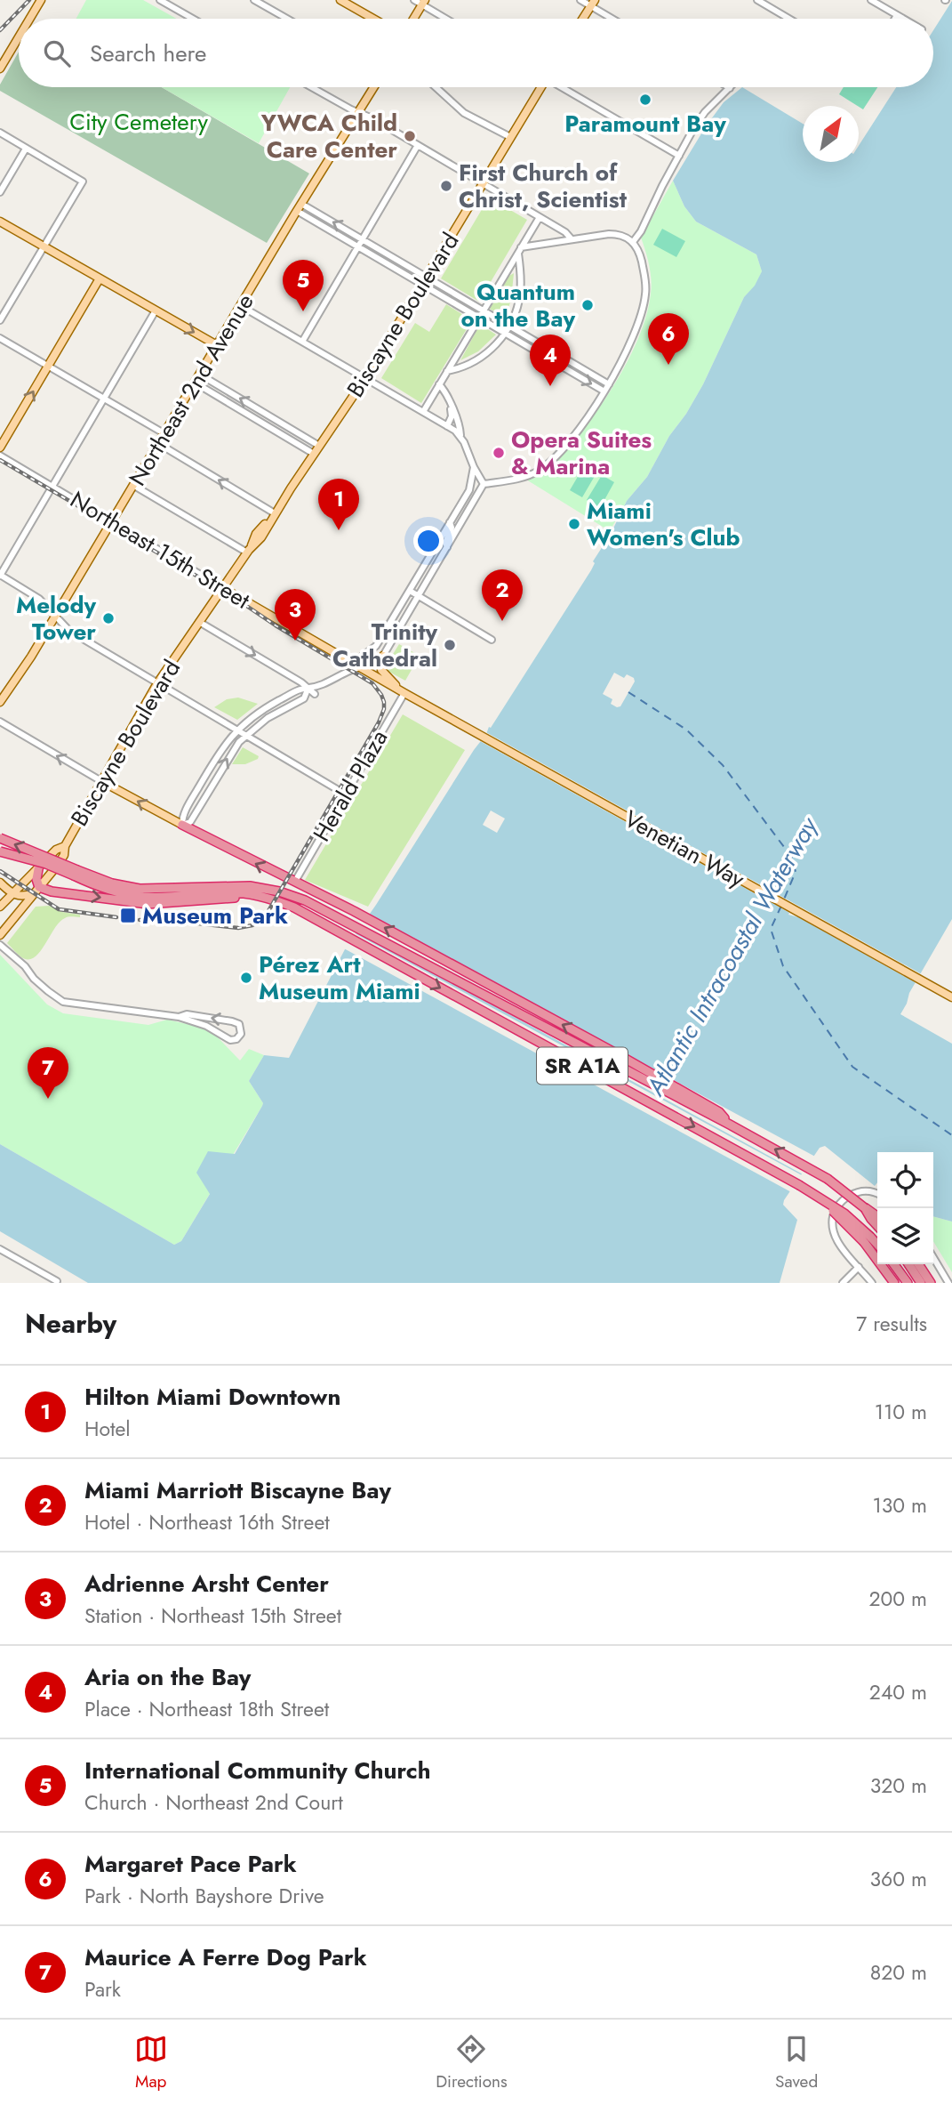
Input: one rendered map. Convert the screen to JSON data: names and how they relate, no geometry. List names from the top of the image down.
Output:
{
  "streets": {
    "highway": ["SR A1A"],
    "main road": [
      "Biscayne Boulevard",
      "Northeast 2nd Avenue",
      "Northeast 15th Street",
      "Venetian Way"
    ],
    "street": ["Herald Plaza"]
  },
  "crossings": [
    ["Biscayne Boulevard", "Northeast 15th Street"],
    ["Northeast 2nd Avenue", "Northeast 15th Street"],
    ["Northeast 15th Street", "Herald Plaza"],
    ["Northeast 15th Street", "Venetian Way"]
  ],
  "water": ["Atlantic Intracoastal Waterway"],
  "parks": ["City Cemetery"],
  "places": {
    "other": [
      "Paramount Bay",
      "YWCA Child Care Center",
      "First Church of Christ, Scientist",
      "Quantum on the Bay",
      "Opera Suites & Marina",
      "Miami Women's Club",
      "Melody Tower",
      "Trinity Cathedral",
      "Pérez Art Museum Miami"
    ],
    "transit": ["Museum Park"]
  },
  "north": "top right",
  "page": {
    "search": "Search here",
    "pins": [
      "5",
      "6",
      "4",
      "1",
      "2",
      "3",
      "7"
    ],
    "heading": ["Nearby", "7 results"],
    "list": [
      {
        "mark": "1",
        "name": "Hilton Miami Downtown",
        "note": "Hotel",
        "value": "110 m"
      },
      {
        "mark": "2",
        "name": "Miami Marriott Biscayne Bay",
        "note": "Hotel · Northeast 16th Street",
        "value": "130 m"
      },
      {
        "mark": "3",
        "name": "Adrienne Arsht Center",
        "note": "Station · Northeast 15th Street",
        "value": "200 m"
      },
      {
        "mark": "4",
        "name": "Aria on the Bay",
        "note": "Place · Northeast 18th Street",
        "value": "240 m"
      },
      {
        "mark": "5",
        "name": "International Community Church",
        "note": "Church · Northeast 2nd Court",
        "value": "320 m"
      },
      {
        "mark": "6",
        "name": "Margaret Pace Park",
        "note": "Park · North Bayshore Drive",
        "value": "360 m"
      },
      {
        "mark": "7",
        "name": "Maurice A Ferre Dog Park",
        "note": "Park",
        "value": "820 m"
      }
    ],
    "nav": ["Map", "Directions", "Saved"]
  }
}
